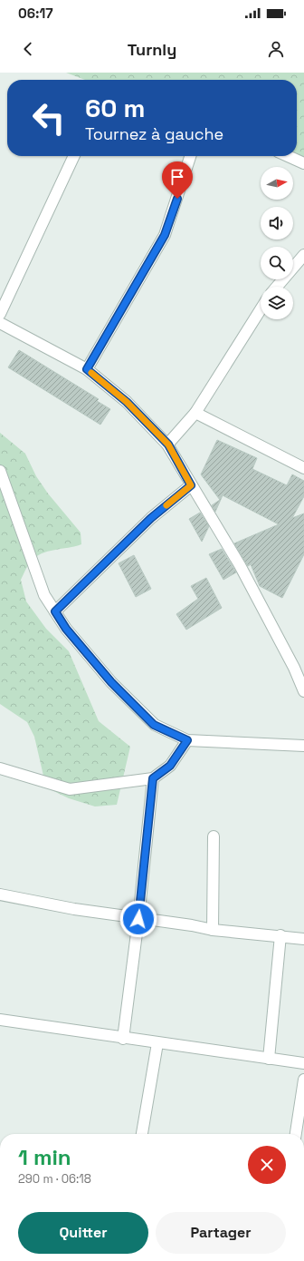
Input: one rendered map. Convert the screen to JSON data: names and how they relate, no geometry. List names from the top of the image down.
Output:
{
  "north": "right",
  "page": {
    "status": "06:17",
    "header": "Turnly",
    "turn": ["60 m", "Tournez à gauche"],
    "heading": ["1 min", "290 m · 06:18"],
    "buttons": ["Quitter", "Partager"]
  }
}
